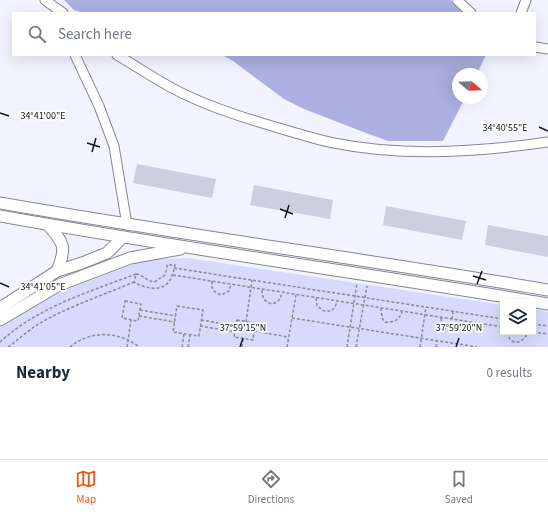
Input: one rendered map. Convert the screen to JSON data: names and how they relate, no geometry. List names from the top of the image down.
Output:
{
  "north": "right",
  "page": {
    "search": "Search here",
    "heading": ["Nearby", "0 results"],
    "nav": ["Map", "Directions", "Saved"]
  },
  "coordinates": [
    "34°41'00\"E",
    "34°40'55\"E",
    "34°41'05\"E",
    "37°59'15\"N",
    "37°59'20\"N"
  ]
}
